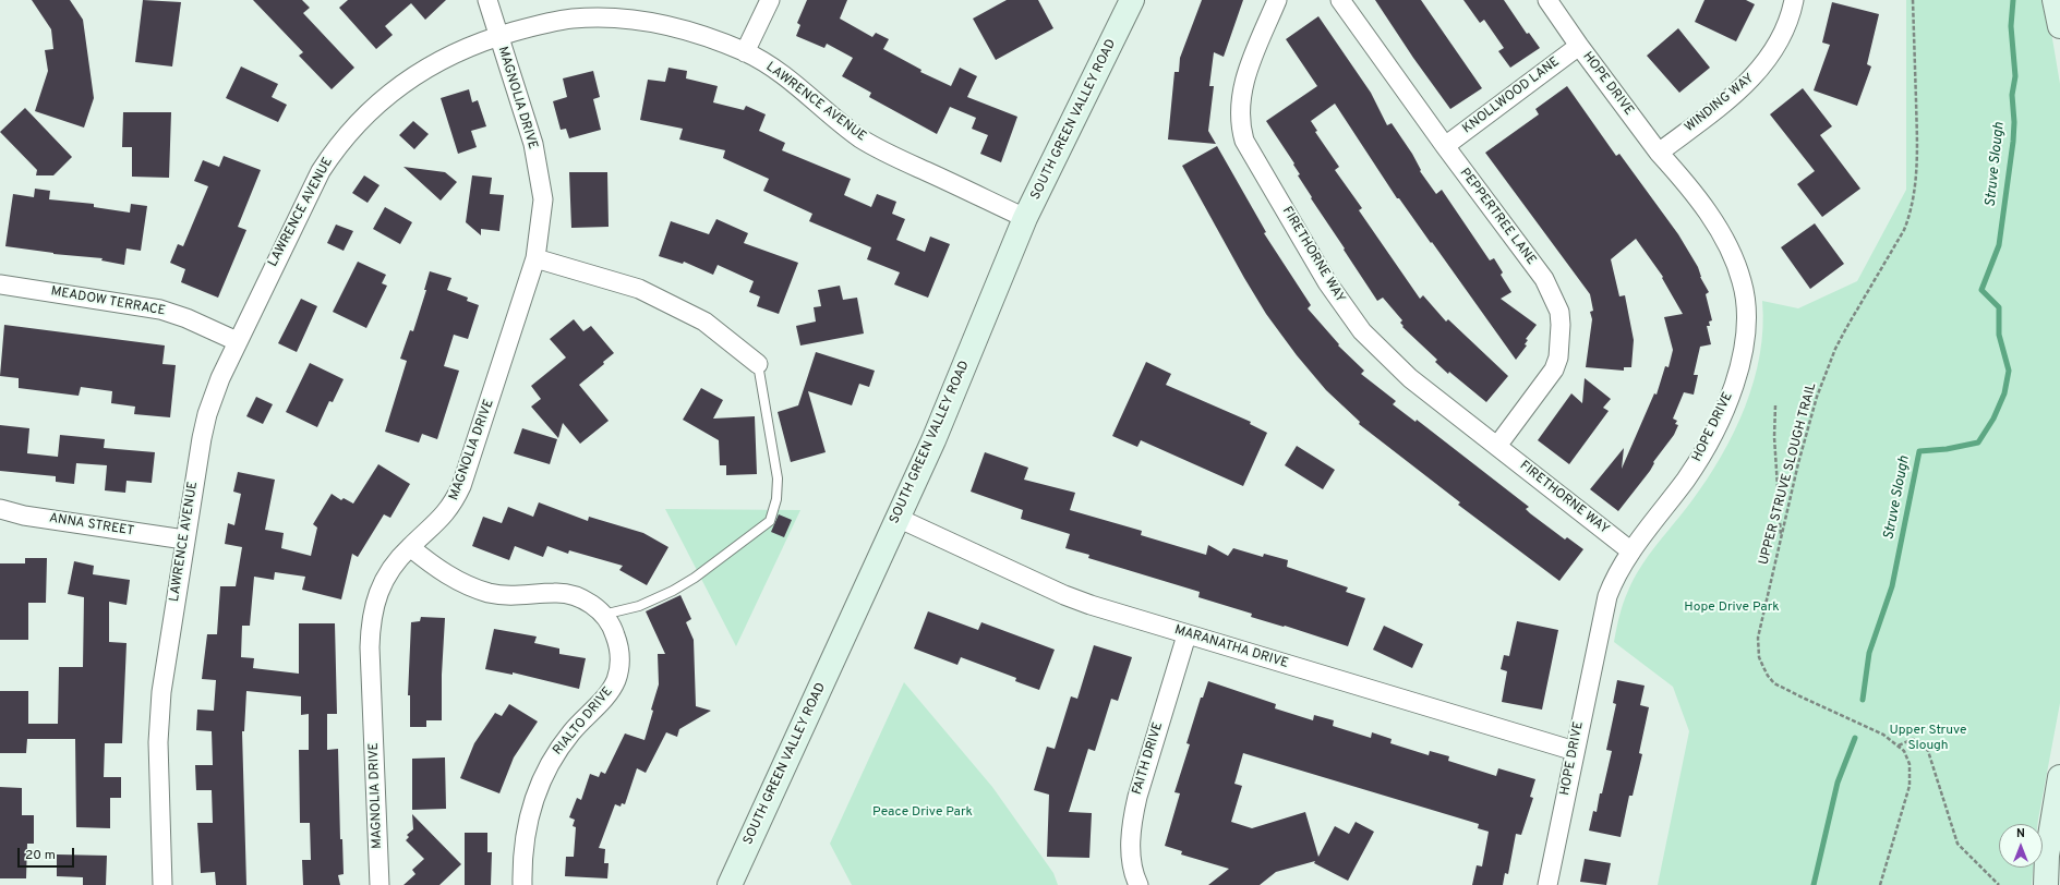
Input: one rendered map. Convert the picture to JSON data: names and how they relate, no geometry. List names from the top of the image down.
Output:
{
  "streets": {
    "main road": ["SOUTH GREEN VALLEY ROAD"],
    "street": [
      "HOPE DRIVE",
      "KNOLLWOOD LANE",
      "MAGNOLIA DRIVE",
      "LAWRENCE AVENUE",
      "WINDING WAY",
      "PEPPERTREE LANE",
      "FIRETHORNE WAY",
      "MEADOW TERRACE",
      "ANNA STREET",
      "MARANATHA DRIVE",
      "RIALTO DRIVE",
      "FAITH DRIVE"
    ],
    "path": ["UPPER STRUVE SLOUGH TRAIL"]
  },
  "crossings": [
    ["HOPE DRIVE", "KNOLLWOOD LANE"],
    ["HOPE DRIVE", "WINDING WAY"],
    ["HOPE DRIVE", "FIRETHORNE WAY"],
    ["HOPE DRIVE", "MARANATHA DRIVE"],
    ["KNOLLWOOD LANE", "PEPPERTREE LANE"],
    ["MAGNOLIA DRIVE", "LAWRENCE AVENUE"],
    ["MAGNOLIA DRIVE", "RIALTO DRIVE"],
    ["LAWRENCE AVENUE", "SOUTH GREEN VALLEY ROAD"],
    ["LAWRENCE AVENUE", "MEADOW TERRACE"],
    ["LAWRENCE AVENUE", "ANNA STREET"],
    ["SOUTH GREEN VALLEY ROAD", "MARANATHA DRIVE"],
    ["PEPPERTREE LANE", "FIRETHORNE WAY"],
    ["MARANATHA DRIVE", "FAITH DRIVE"]
  ],
  "water": ["Struve Slough"],
  "parks": ["Hope Drive Park", "Upper Struve Slough", "Peace Drive Park"],
  "scale_bar": "20 m",
  "north": "top"
}
